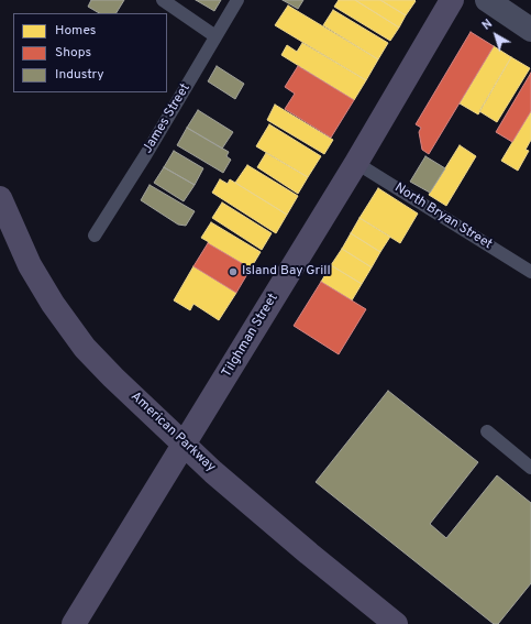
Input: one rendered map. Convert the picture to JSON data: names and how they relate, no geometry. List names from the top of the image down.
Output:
{
  "streets": {
    "main road": ["Tilghman Street", "American Parkway"],
    "lane": ["James Street", "North Bryan Street"]
  },
  "crossings": [
    ["North Bryan Street", "Tilghman Street"]
  ],
  "places": ["Island Bay Grill"],
  "legend": ["Homes", "Shops", "Industry"],
  "north": "top left"
}
